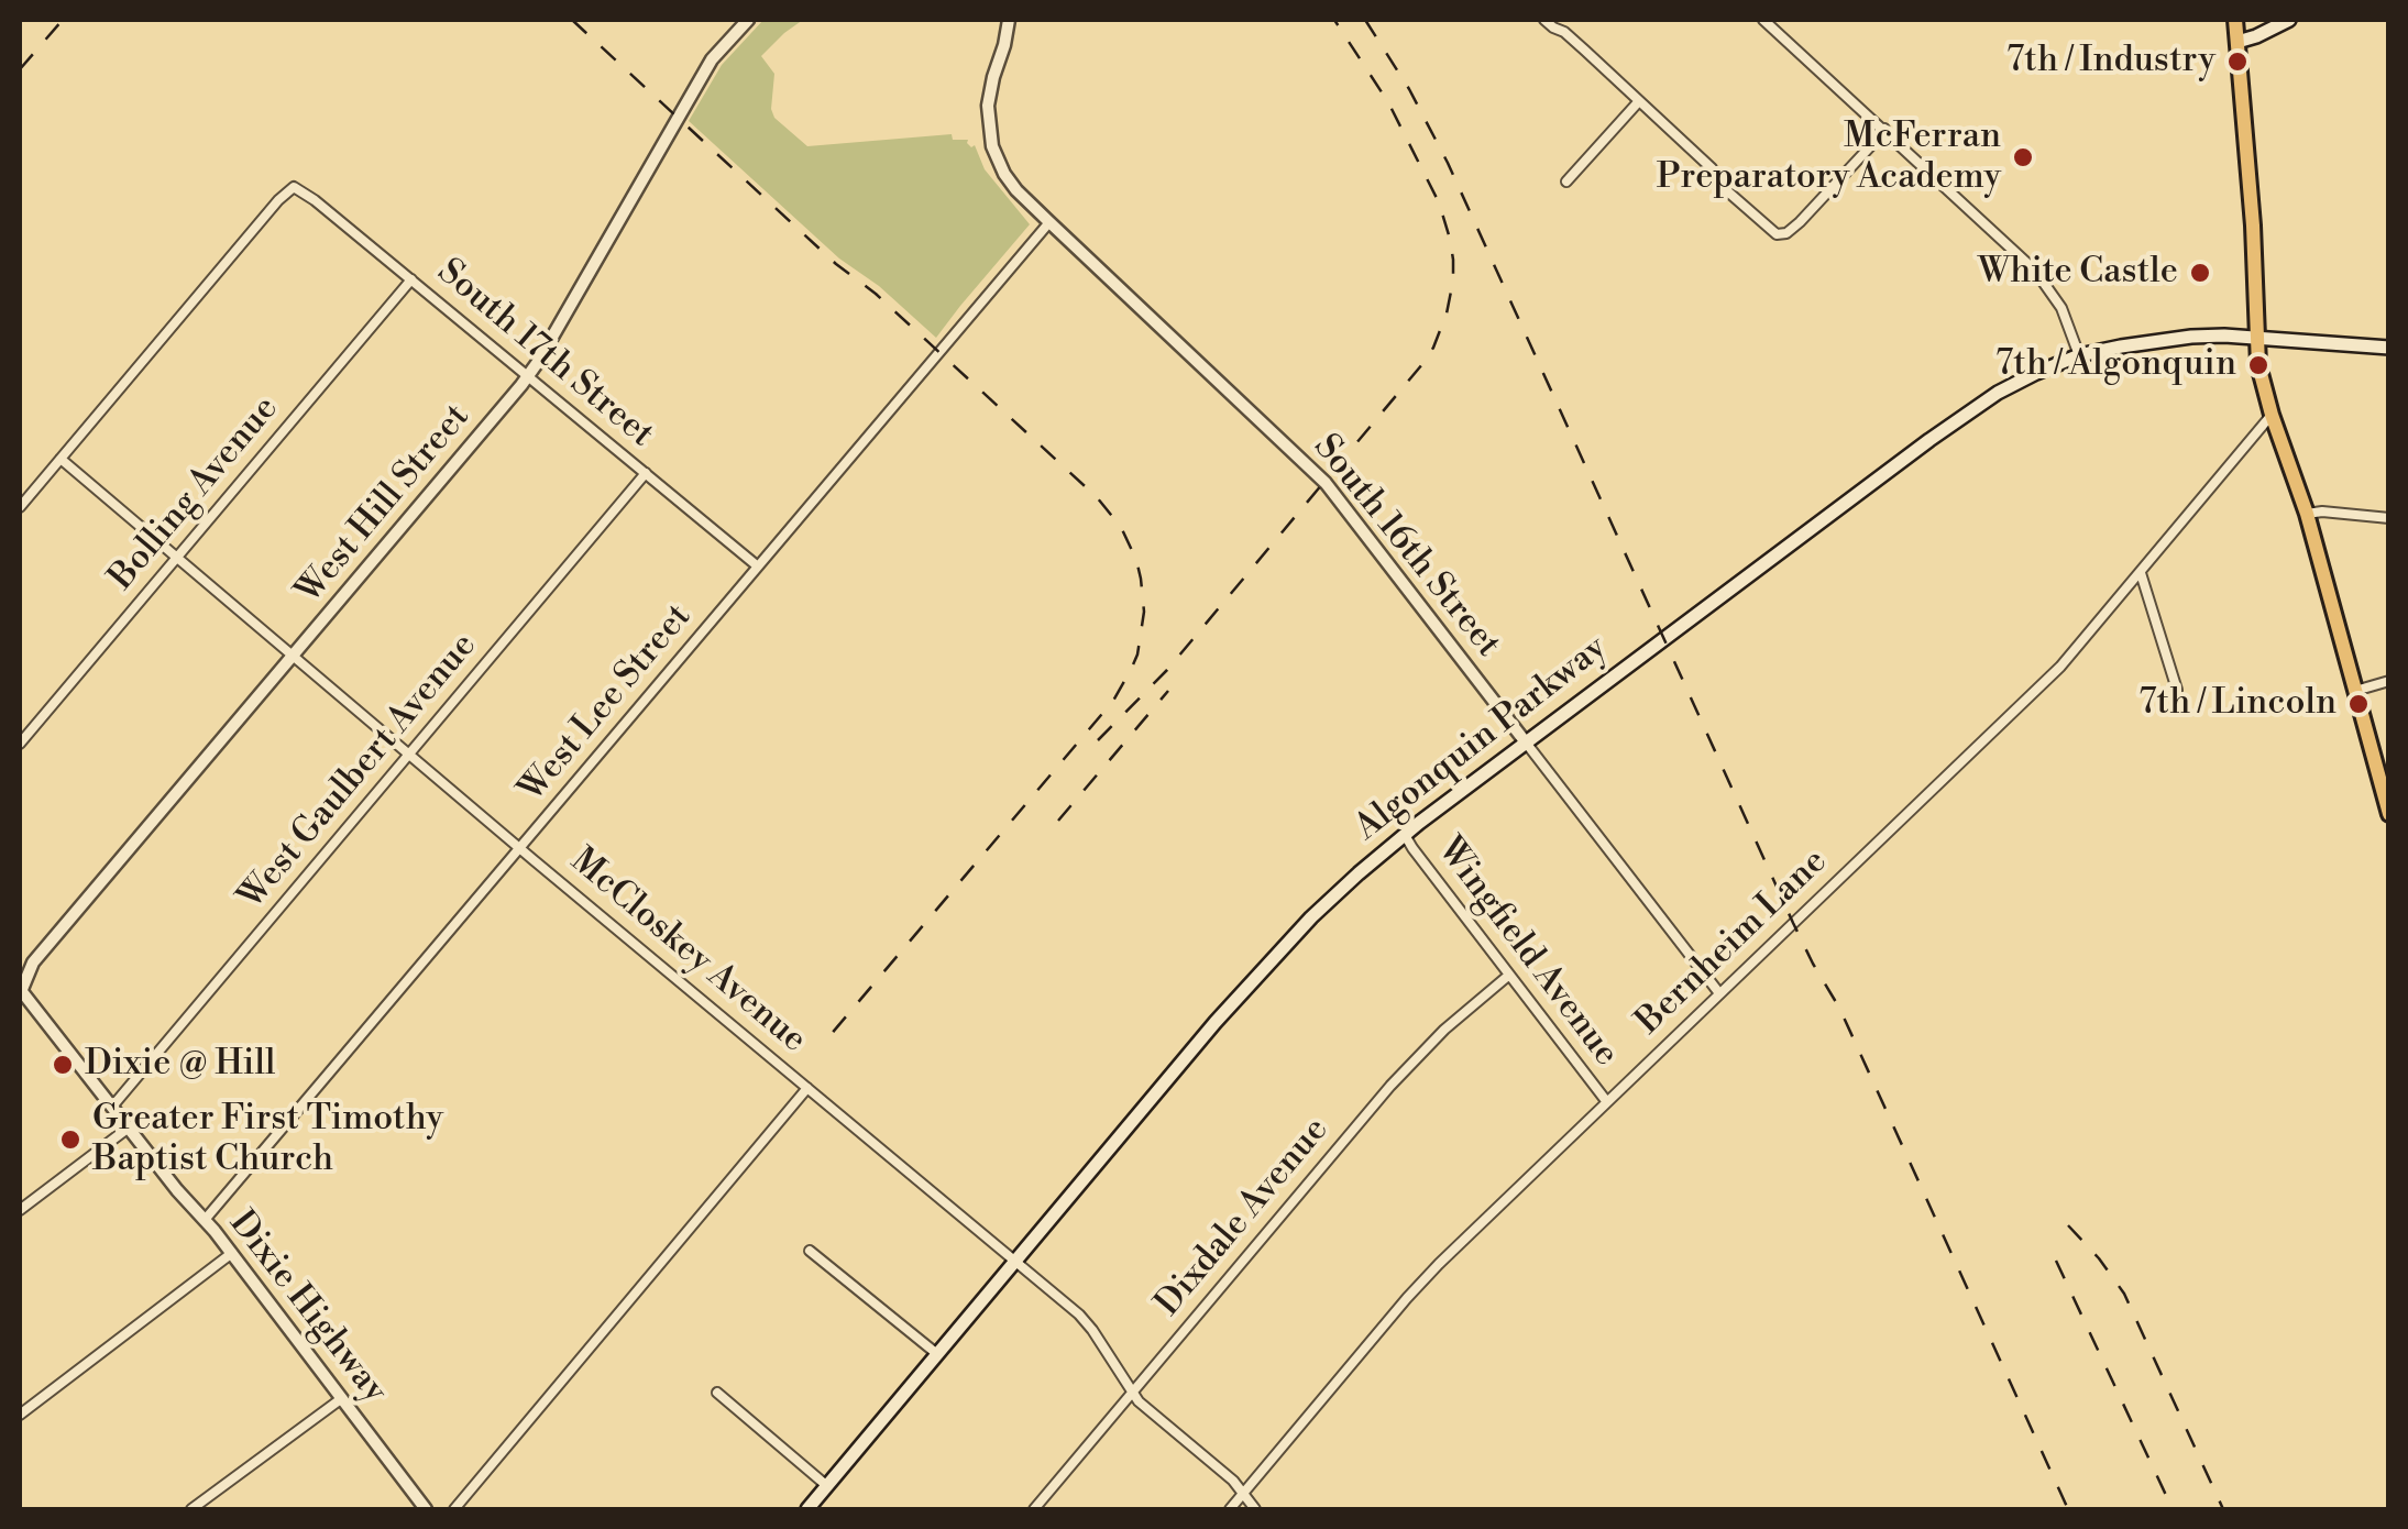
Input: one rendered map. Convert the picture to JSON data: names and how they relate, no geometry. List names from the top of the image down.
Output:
{
  "streets": {
    "main road": ["Algonquin Parkway"],
    "street": [
      "South 17th Street",
      "Bolling Avenue",
      "West Hill Street",
      "South 16th Street",
      "West Lee Street",
      "West Gaulbert Avenue",
      "Bernheim Lane",
      "McCloskey Avenue",
      "Wingfield Avenue",
      "Dixdale Avenue",
      "Dixie Highway"
    ]
  },
  "crossings": [
    ["South 17th Street", "Bolling Avenue"],
    ["South 17th Street", "West Hill Street"],
    ["South 17th Street", "West Lee Street"],
    ["South 17th Street", "West Gaulbert Avenue"],
    ["South 17th Street", "McCloskey Avenue"],
    ["Bolling Avenue", "McCloskey Avenue"],
    ["West Hill Street", "McCloskey Avenue"],
    ["West Hill Street", "Dixie Highway"],
    ["South 16th Street", "West Lee Street"],
    ["South 16th Street", "Algonquin Parkway"],
    ["South 16th Street", "Bernheim Lane"],
    ["West Lee Street", "McCloskey Avenue"],
    ["West Lee Street", "Dixie Highway"],
    ["Algonquin Parkway", "McCloskey Avenue"],
    ["Algonquin Parkway", "Wingfield Avenue"],
    ["West Gaulbert Avenue", "McCloskey Avenue"],
    ["West Gaulbert Avenue", "Dixie Highway"],
    ["Bernheim Lane", "McCloskey Avenue"],
    ["Bernheim Lane", "Wingfield Avenue"],
    ["McCloskey Avenue", "Dixdale Avenue"],
    ["Wingfield Avenue", "Dixdale Avenue"]
  ],
  "places": [
    "7th / Industry",
    "McFerran Preparatory Academy",
    "White Castle",
    "7th / Algonquin",
    "7th / Lincoln",
    "Dixie @ Hill",
    "Greater First Timothy Baptist Church"
  ]
}
